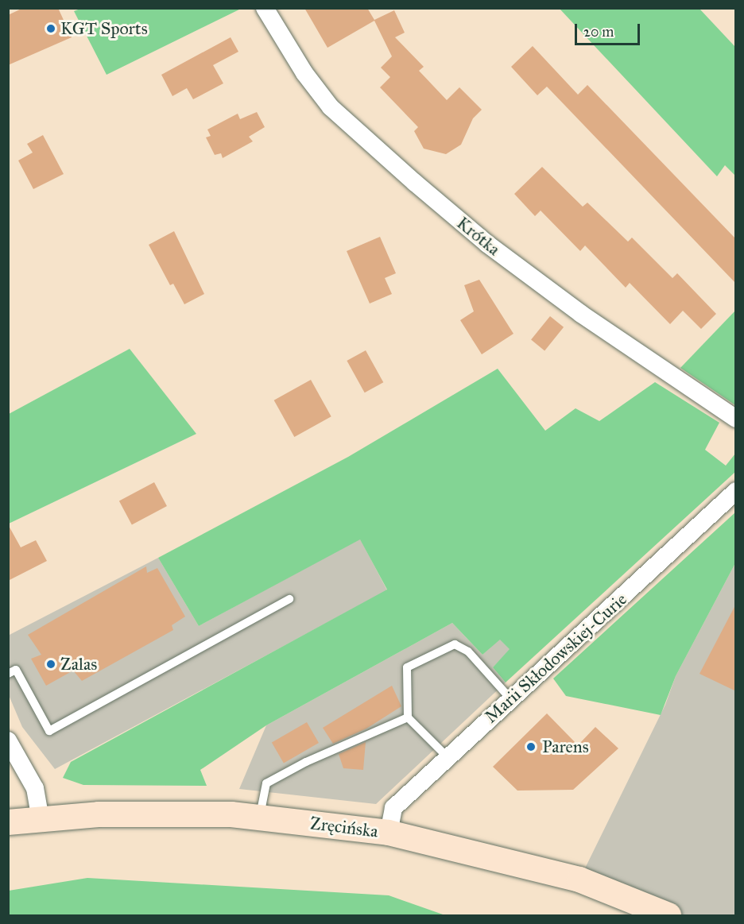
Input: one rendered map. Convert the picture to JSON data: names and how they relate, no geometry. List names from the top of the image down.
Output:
{
  "streets": {
    "street": ["Krótka", "Marii Skłodowskiej-Curie", "Zręcińska"]
  },
  "crossings": [
    ["Marii Skłodowskiej-Curie", "Zręcińska"]
  ],
  "places": ["KGT Sports", "Zalas", "Parens"],
  "scale_bar": "20 m"
}
